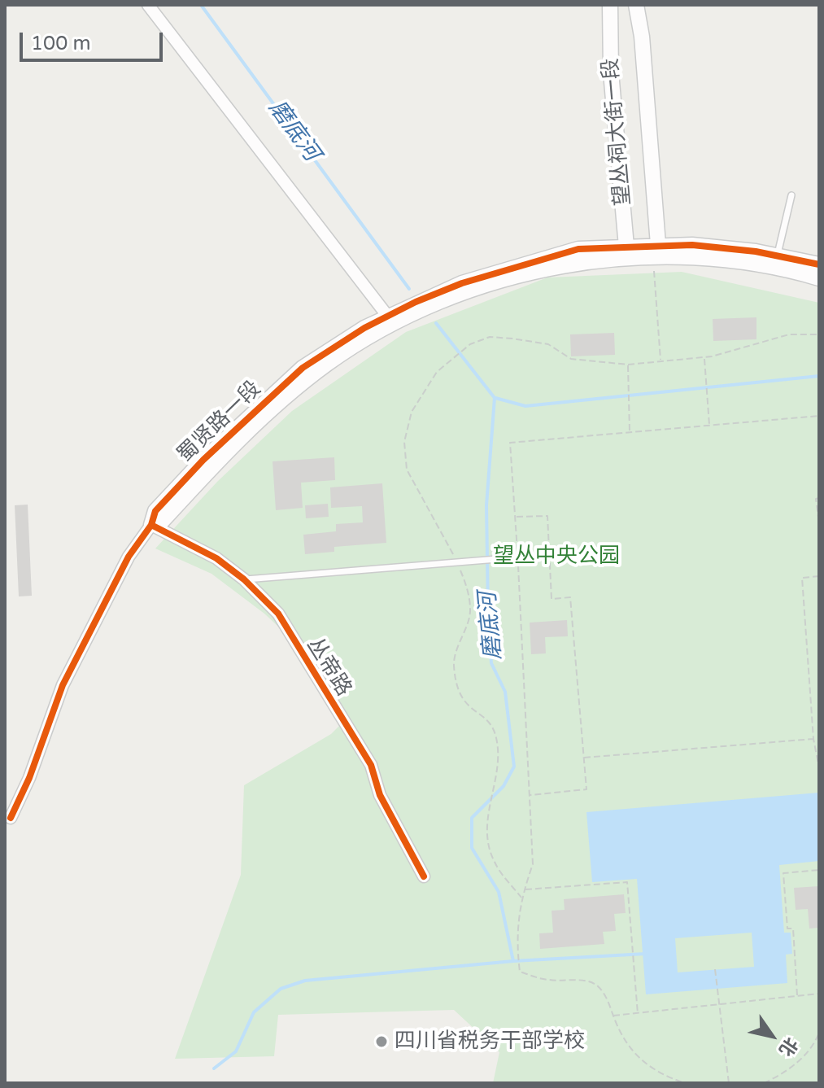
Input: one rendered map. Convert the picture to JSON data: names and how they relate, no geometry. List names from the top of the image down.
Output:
{
  "streets": {
    "street": ["望丛祠大街一段", "蜀贤路一段", "丛帝路"]
  },
  "crossings": [
    ["望丛祠大街一段", "蜀贤路一段"],
    ["蜀贤路一段", "丛帝路"]
  ],
  "water": ["磨底河"],
  "parks": ["望丛中央公园"],
  "places": ["四川省税务干部学校"],
  "scale_bar": "100 m",
  "north": "bottom right"
}
